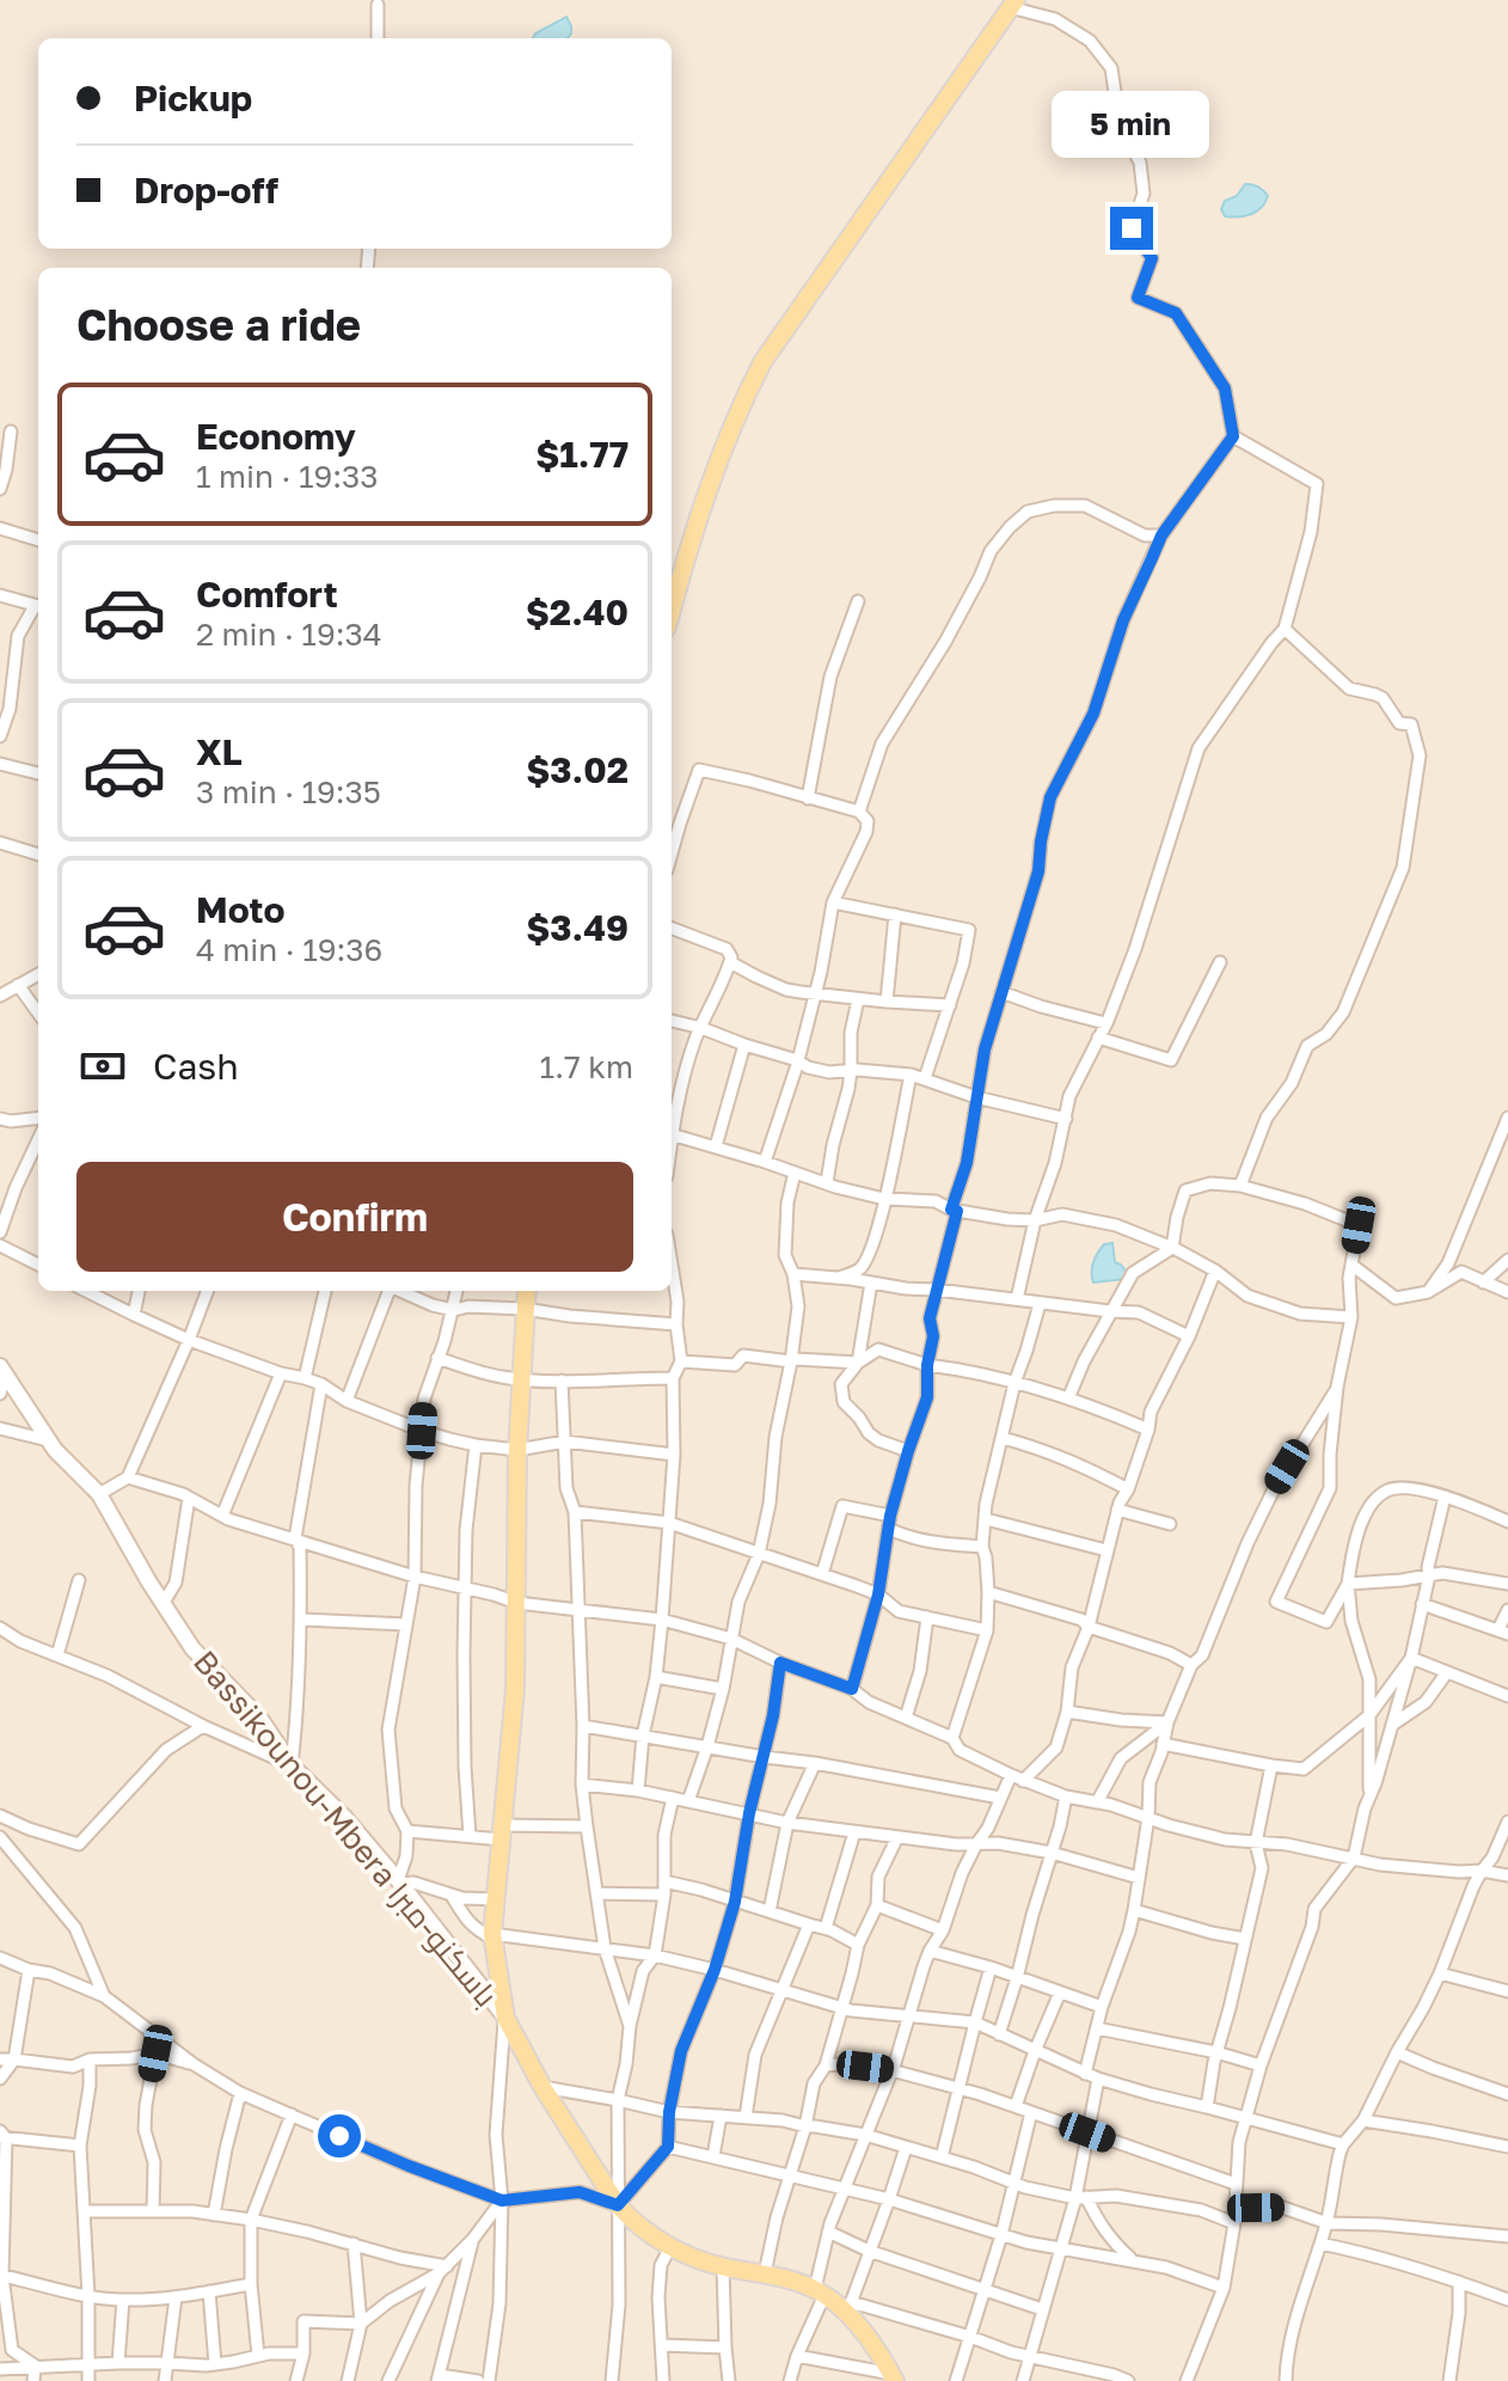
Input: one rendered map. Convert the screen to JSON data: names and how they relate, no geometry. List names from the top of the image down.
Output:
{
  "streets": {
    "main road": ["Bassikounou-Mbera باسكنو-مبرا"]
  },
  "page": {
    "banner": ["Pickup", "Drop-off"],
    "bubble": "5 min",
    "heading": "Choose a ride",
    "list": [
      {
        "name": "Economy",
        "note": "1 min · 19:33",
        "value": "$1.77"
      },
      {
        "name": "Comfort",
        "note": "2 min · 19:34",
        "value": "$2.40"
      },
      {
        "name": "XL",
        "note": "3 min · 19:35",
        "value": "$3.02"
      },
      {
        "name": "Moto",
        "note": "4 min · 19:36",
        "value": "$3.49"
      }
    ],
    "pay": ["Cash", "1.7 km"],
    "buttons": "Confirm"
  }
}
